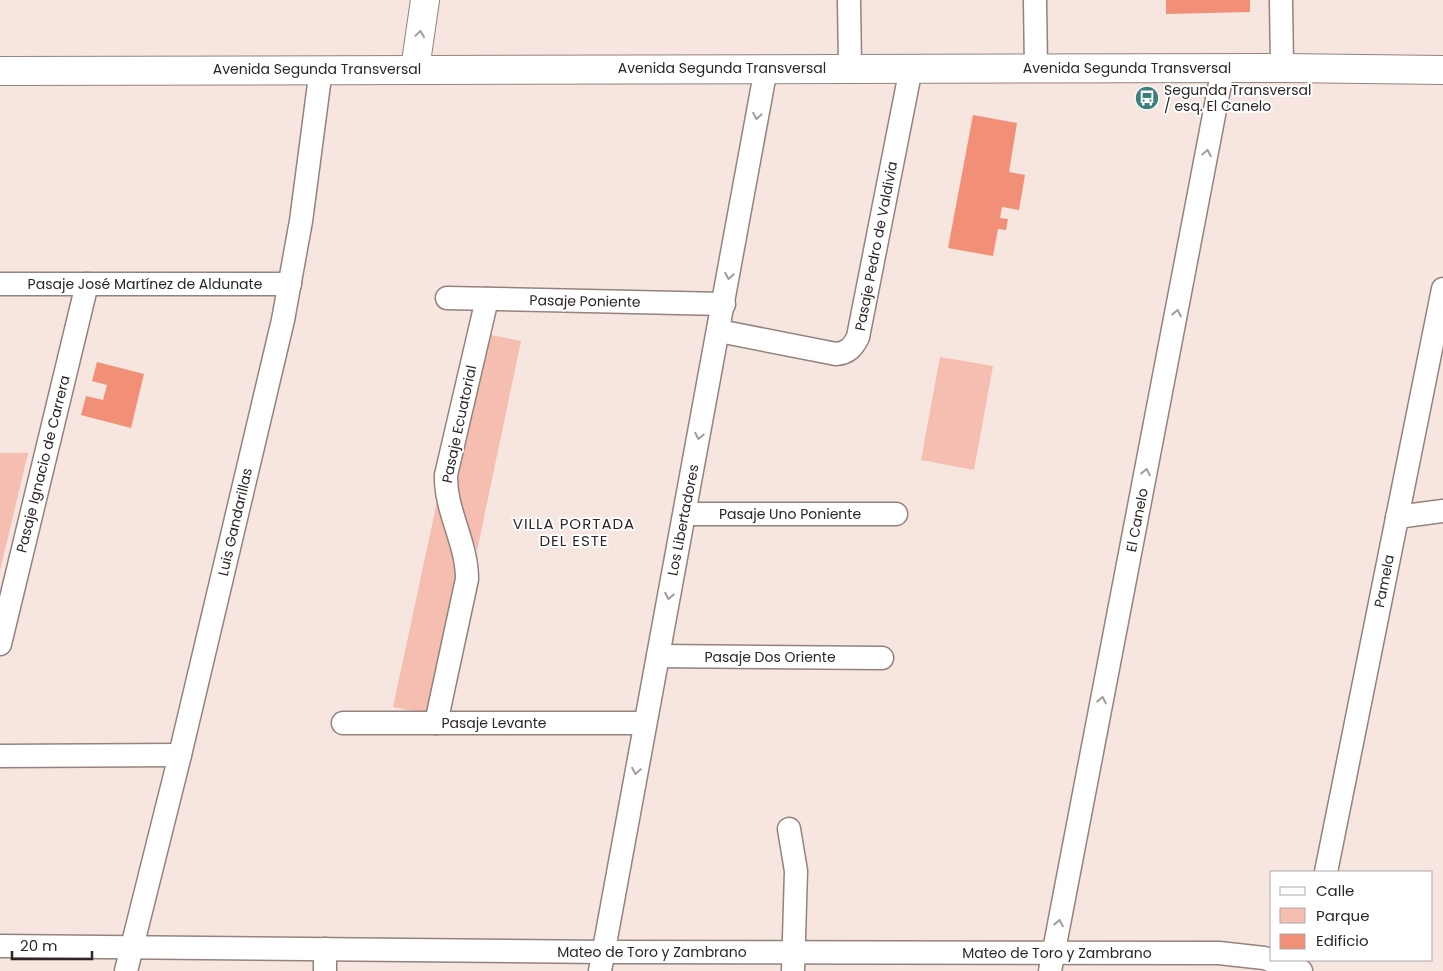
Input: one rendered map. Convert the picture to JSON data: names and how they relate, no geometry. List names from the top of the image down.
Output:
{
  "streets": {
    "main road": ["Avenida Segunda Transversal"],
    "street": [
      "Pasaje Pedro de Valdivia",
      "Pasaje José Martínez de Aldunate",
      "Pasaje Poniente",
      "Pasaje Ecuatorial",
      "Pasaje Ignacio de Carrera",
      "Pasaje Uno Poniente",
      "Los Libertadores",
      "El Canelo",
      "Luis Gandarillas",
      "Pamela",
      "Pasaje Dos Oriente",
      "Pasaje Levante",
      "Mateo de Toro y Zambrano"
    ]
  },
  "crossings": [
    ["Avenida Segunda Transversal", "Pasaje Pedro de Valdivia"],
    ["Avenida Segunda Transversal", "Los Libertadores"],
    ["Avenida Segunda Transversal", "El Canelo"],
    ["Avenida Segunda Transversal", "Luis Gandarillas"],
    ["Pasaje Pedro de Valdivia", "Los Libertadores"],
    ["Pasaje José Martínez de Aldunate", "Pasaje Ignacio de Carrera"],
    ["Pasaje José Martínez de Aldunate", "Luis Gandarillas"],
    ["Pasaje Poniente", "Pasaje Ecuatorial"],
    ["Pasaje Poniente", "Los Libertadores"],
    ["Pasaje Ecuatorial", "Pasaje Levante"],
    ["Pasaje Uno Poniente", "Los Libertadores"],
    ["Los Libertadores", "Pasaje Dos Oriente"],
    ["Los Libertadores", "Pasaje Levante"],
    ["Los Libertadores", "Mateo de Toro y Zambrano"],
    ["El Canelo", "Mateo de Toro y Zambrano"],
    ["Luis Gandarillas", "Mateo de Toro y Zambrano"]
  ],
  "one_way": ["Los Libertadores", "El Canelo"],
  "districts": ["VILLA PORTADA DEL ESTE"],
  "places": {
    "bus stop": ["Segunda Transversal / esq. El Canelo"]
  },
  "legend": ["Calle", "Parque", "Edificio"],
  "scale_bar": "20 m"
}
